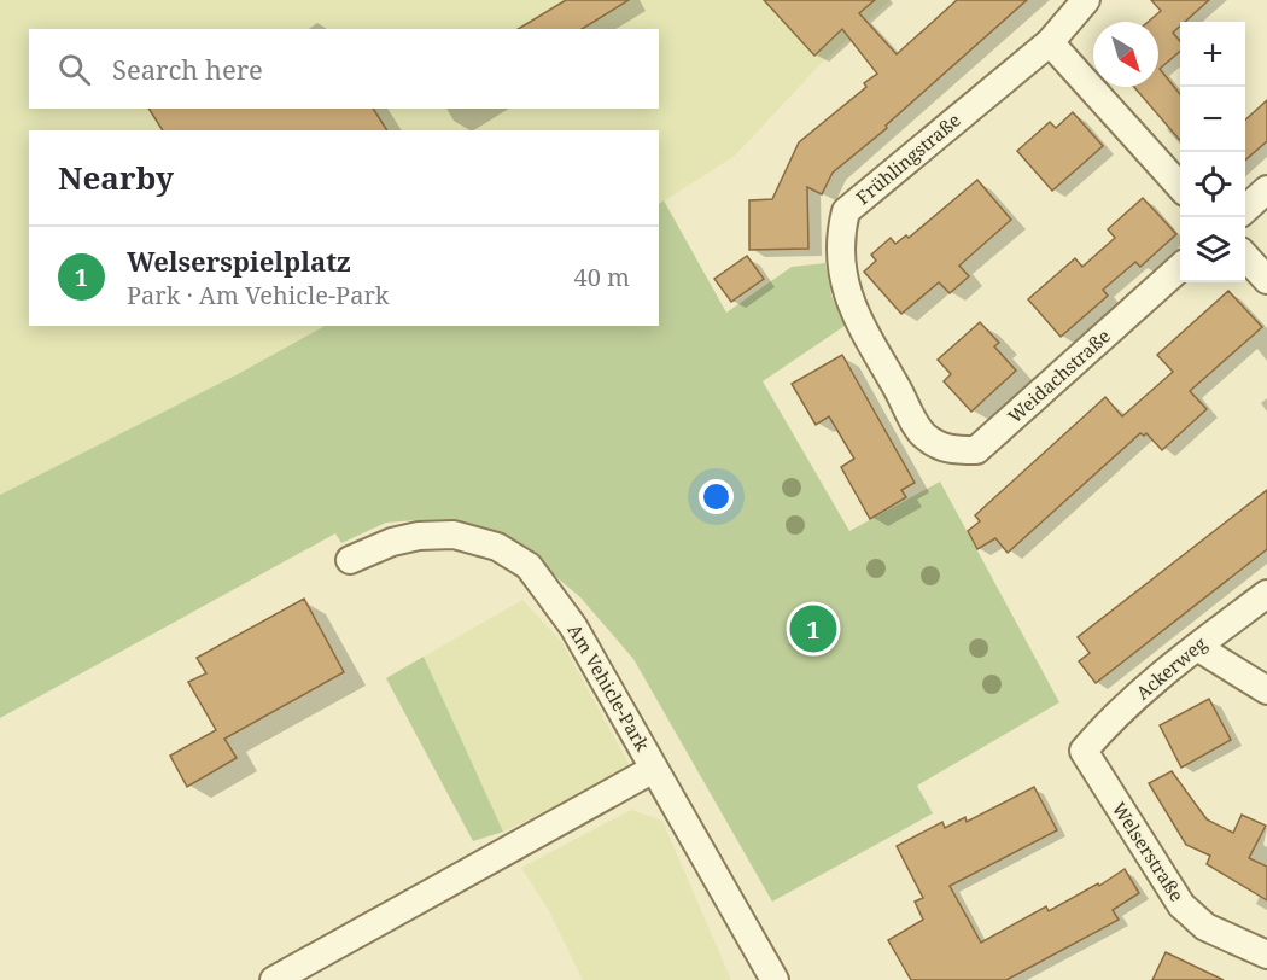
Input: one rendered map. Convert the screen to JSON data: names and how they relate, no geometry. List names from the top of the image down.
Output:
{
  "streets": {
    "street": [
      "Frühlingstraße",
      "Weidachstraße",
      "Ackerweg",
      "Am Vehicle-Park",
      "Welserstraße"
    ]
  },
  "crossings": [
    ["Frühlingstraße", "Weidachstraße"],
    ["Ackerweg", "Welserstraße"]
  ],
  "north": "bottom right",
  "page": {
    "map_buttons": ["+", "−"],
    "search": "Search here",
    "heading": "Nearby",
    "list": [
      {
        "mark": "1",
        "name": "Welserspielplatz",
        "note": "Park · Am Vehicle-Park",
        "value": "40 m"
      }
    ],
    "pins": "1"
  }
}
